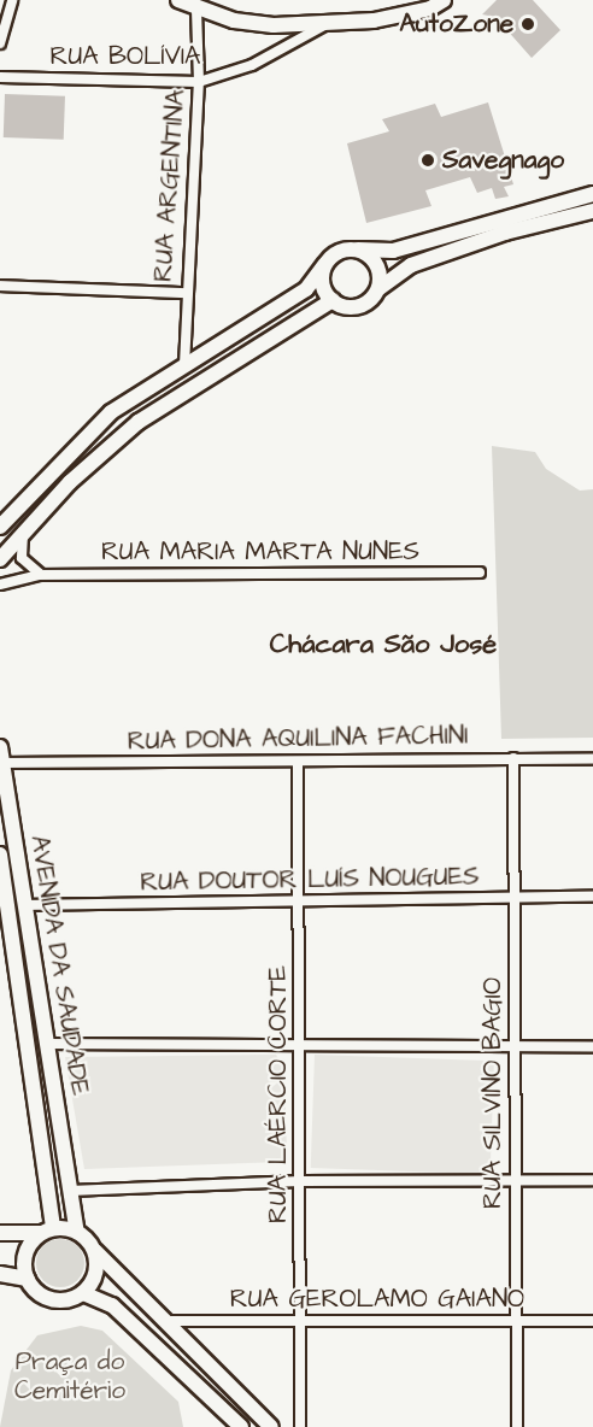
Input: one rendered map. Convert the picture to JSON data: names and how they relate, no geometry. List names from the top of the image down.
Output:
{
  "streets": {
    "main road": ["AVENIDA DA SAUDADE"],
    "street": [
      "RUA BOLÍVIA",
      "RUA ARGENTINA",
      "RUA MARIA MARTA NUNES",
      "RUA DONA AQUILINA FACHINI",
      "RUA DOUTOR LUÍS NOUGUES",
      "RUA SILVINO BAGIO",
      "RUA LAÉRCIO CORTE",
      "RUA GEROLAMO GAIANO"
    ]
  },
  "crossings": [
    ["RUA BOLÍVIA", "RUA ARGENTINA"],
    ["RUA DONA AQUILINA FACHINI", "AVENIDA DA SAUDADE"],
    ["RUA DONA AQUILINA FACHINI", "RUA SILVINO BAGIO"],
    ["RUA DONA AQUILINA FACHINI", "RUA LAÉRCIO CORTE"],
    ["RUA DOUTOR LUÍS NOUGUES", "AVENIDA DA SAUDADE"],
    ["RUA DOUTOR LUÍS NOUGUES", "RUA SILVINO BAGIO"],
    ["RUA DOUTOR LUÍS NOUGUES", "RUA LAÉRCIO CORTE"],
    ["RUA SILVINO BAGIO", "RUA GEROLAMO GAIANO"],
    ["RUA LAÉRCIO CORTE", "RUA GEROLAMO GAIANO"]
  ],
  "districts": ["Chácara São José"],
  "parks": ["Praça do Cemitério"],
  "places": ["AutoZone", "Savegnago"]
}
